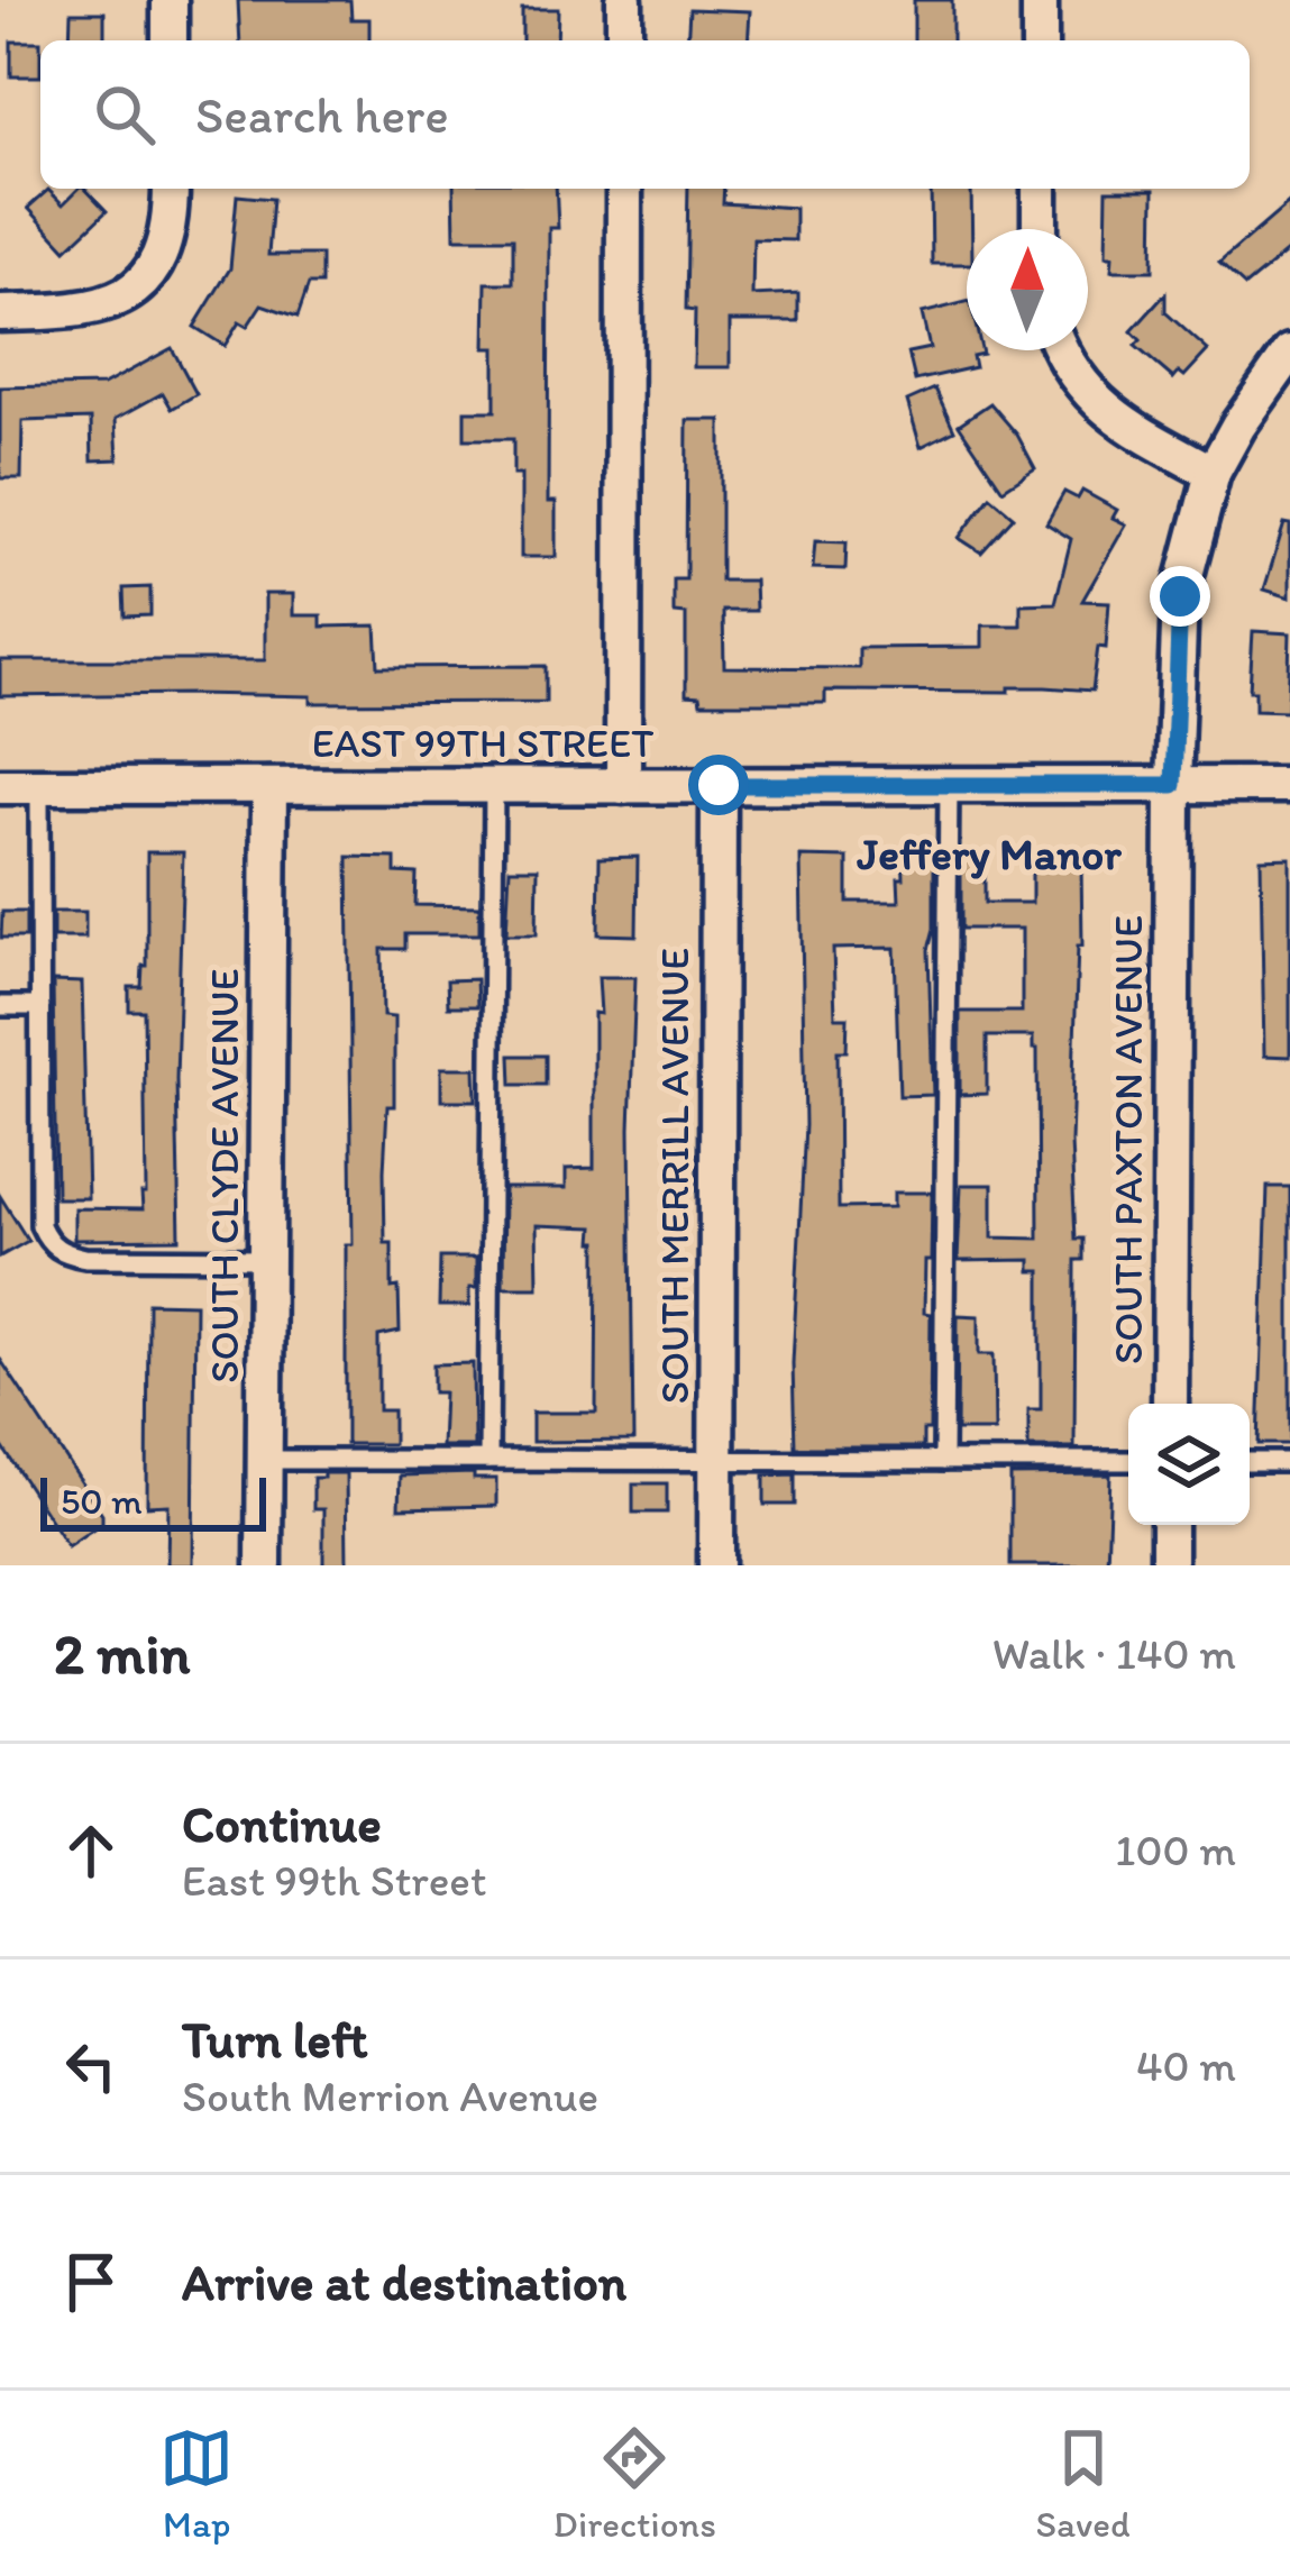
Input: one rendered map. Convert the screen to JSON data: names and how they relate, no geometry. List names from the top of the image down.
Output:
{
  "streets": {
    "street": [
      "EAST 99TH STREET",
      "SOUTH PAXTON AVENUE",
      "SOUTH CLYDE AVENUE",
      "SOUTH MERRILL AVENUE"
    ]
  },
  "crossings": [
    ["EAST 99TH STREET", "SOUTH PAXTON AVENUE"],
    ["EAST 99TH STREET", "SOUTH CLYDE AVENUE"],
    ["EAST 99TH STREET", "SOUTH MERRILL AVENUE"]
  ],
  "districts": ["Jeffery Manor"],
  "scale_bar": "50 m",
  "north": "top",
  "page": {
    "search": "Search here",
    "scale": "50 m",
    "heading": ["2 min", "Walk · 140 m"],
    "list": [
      ["Continue", "East 99th Street", "100 m"],
      ["Turn left", "South Merrion Avenue", "40 m"],
      "Arrive at destination"
    ],
    "nav": ["Map", "Directions", "Saved"]
  }
}
